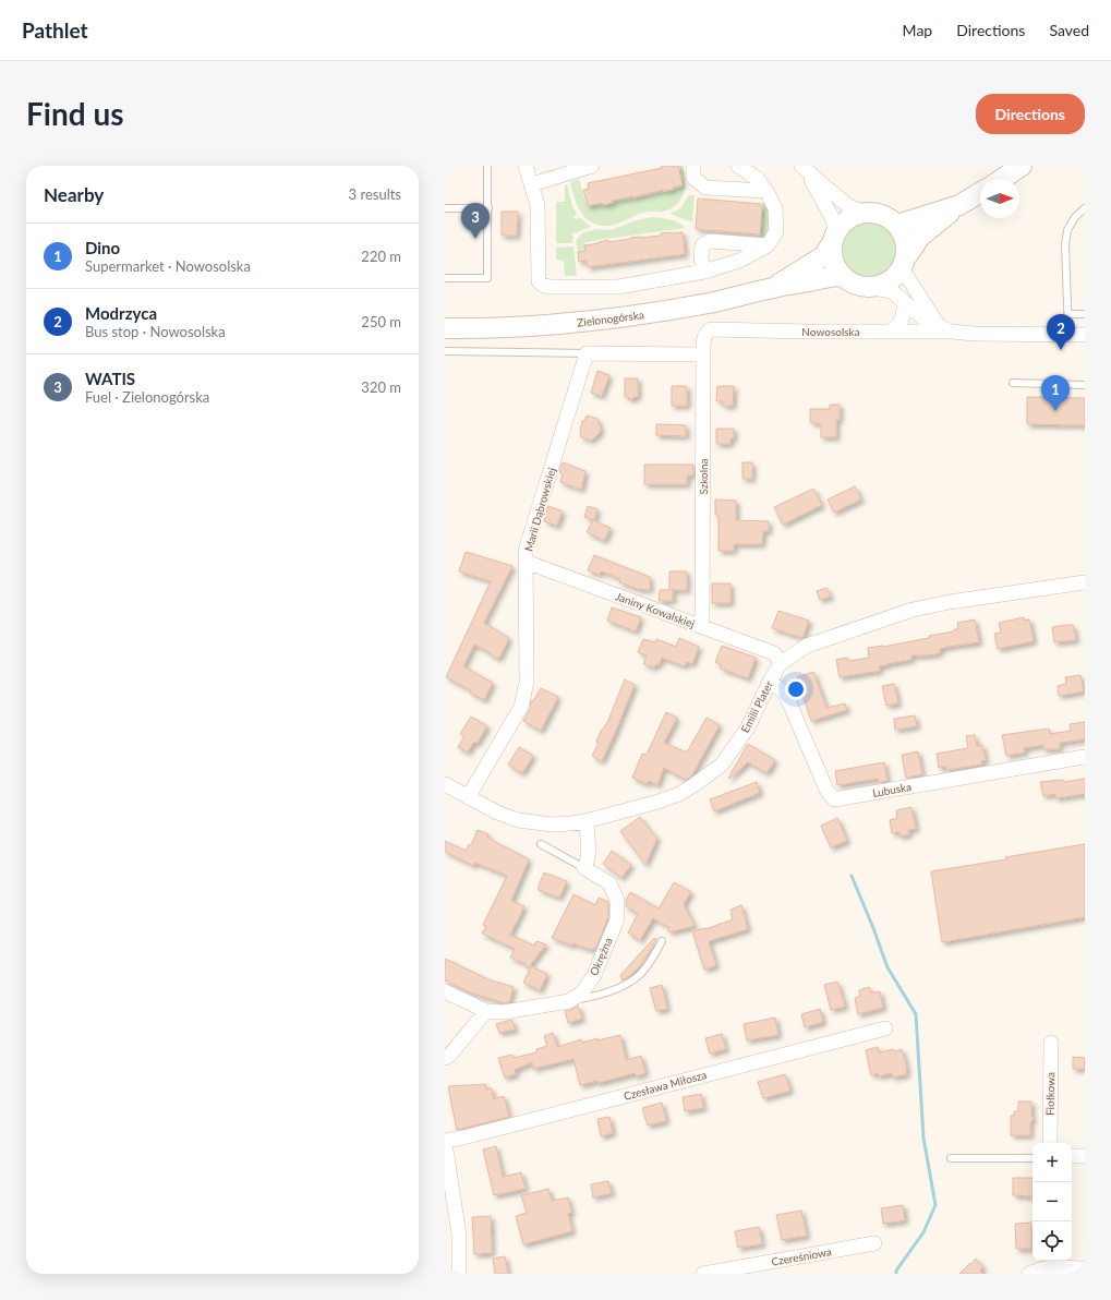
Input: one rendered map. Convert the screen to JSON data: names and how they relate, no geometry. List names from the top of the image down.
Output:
{
  "streets": {
    "street": [
      "Zielonogórska",
      "Nowosolska",
      "Szkolna",
      "Marii Dąbrowskiej",
      "Janiny Kowalskiej",
      "Emilii Plater",
      "Lubuska",
      "Okrężna",
      "Czesława Miłosza",
      "Fiołkowa",
      "Czereśniowa"
    ]
  },
  "crossings": [
    ["Zielonogórska", "Nowosolska"],
    ["Nowosolska", "Szkolna"],
    ["Szkolna", "Janiny Kowalskiej"],
    ["Marii Dąbrowskiej", "Janiny Kowalskiej"],
    ["Marii Dąbrowskiej", "Emilii Plater"],
    ["Janiny Kowalskiej", "Emilii Plater"],
    ["Emilii Plater", "Lubuska"]
  ],
  "north": "right",
  "page": {
    "header": "Pathlet",
    "nav": ["Map", "Directions", "Saved"],
    "buttons": "Directions",
    "title": "Find us",
    "heading": ["Nearby", "3 results"],
    "pins": ["3", "2", "1"],
    "list": [
      {
        "mark": "1",
        "name": "Dino",
        "note": "Supermarket · Nowosolska",
        "value": "220 m"
      },
      {
        "mark": "2",
        "name": "Modrzyca",
        "note": "Bus stop · Nowosolska",
        "value": "250 m"
      },
      {
        "mark": "3",
        "name": "WATIS",
        "note": "Fuel · Zielonogórska",
        "value": "320 m"
      }
    ],
    "map_buttons": ["+", "−"]
  }
}
